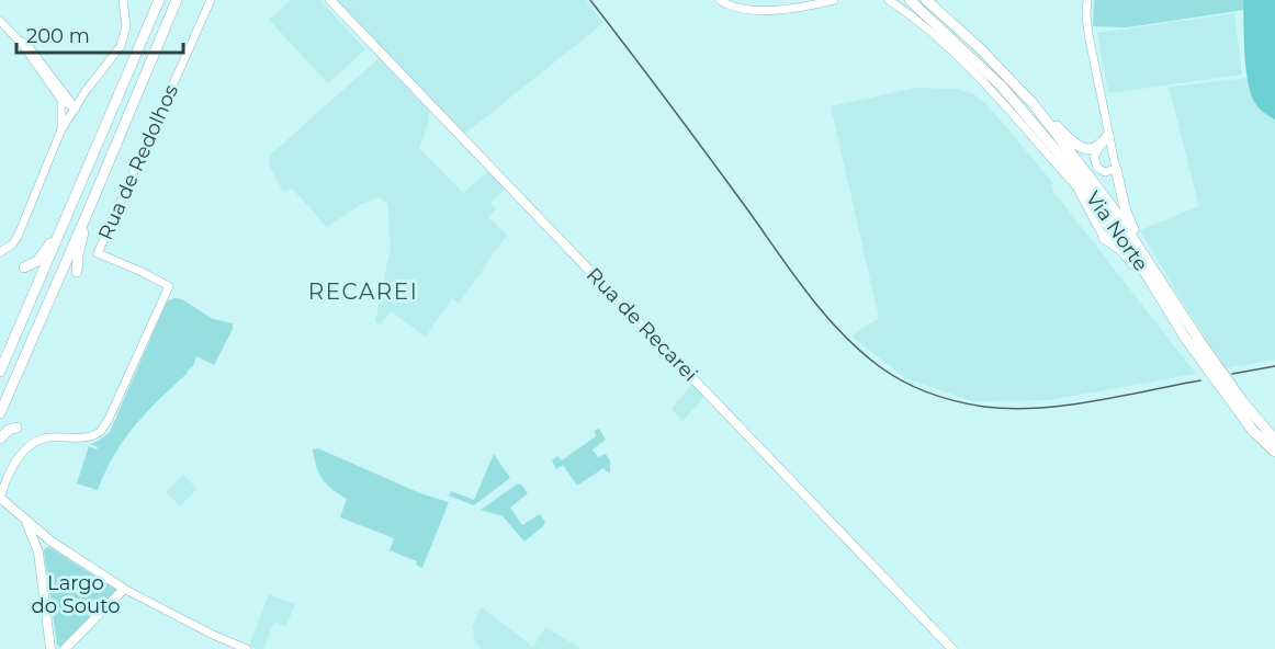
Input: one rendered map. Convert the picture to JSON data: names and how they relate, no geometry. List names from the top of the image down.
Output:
{
  "streets": {
    "highway": ["Via Norte"],
    "main road": ["Rua de Recarei"],
    "street": ["Rua de Redolhos"]
  },
  "districts": ["RECAREI"],
  "parks": ["Largo do Souto"],
  "scale_bar": "200 m"
}
